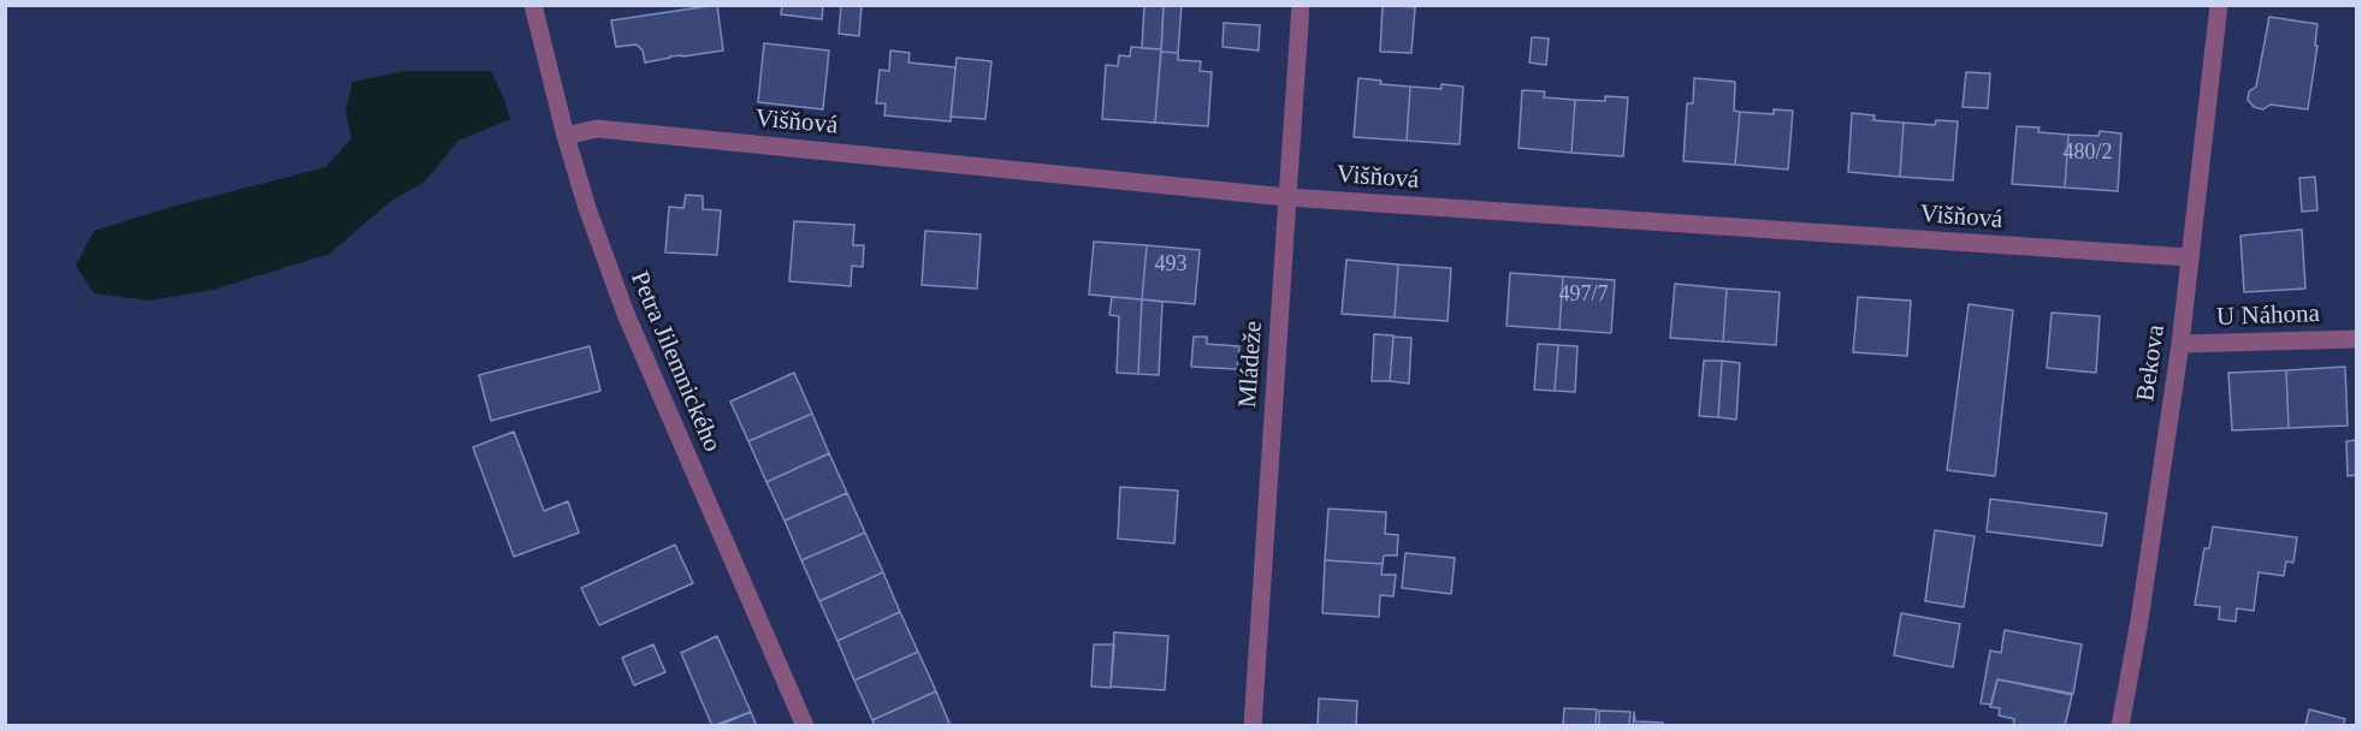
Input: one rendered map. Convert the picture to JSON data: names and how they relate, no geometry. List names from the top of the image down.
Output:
{
  "streets": {
    "street": [
      "Višňová",
      "U Náhona",
      "Petra Jilemnického",
      "Bekova",
      "Mládeže"
    ]
  },
  "crossings": [
    ["Višňová", "Petra Jilemnického"],
    ["Višňová", "Bekova"],
    ["Višňová", "Mládeže"],
    ["U Náhona", "Bekova"]
  ],
  "house_numbers": ["480/2", "493", "497/7"]
}
